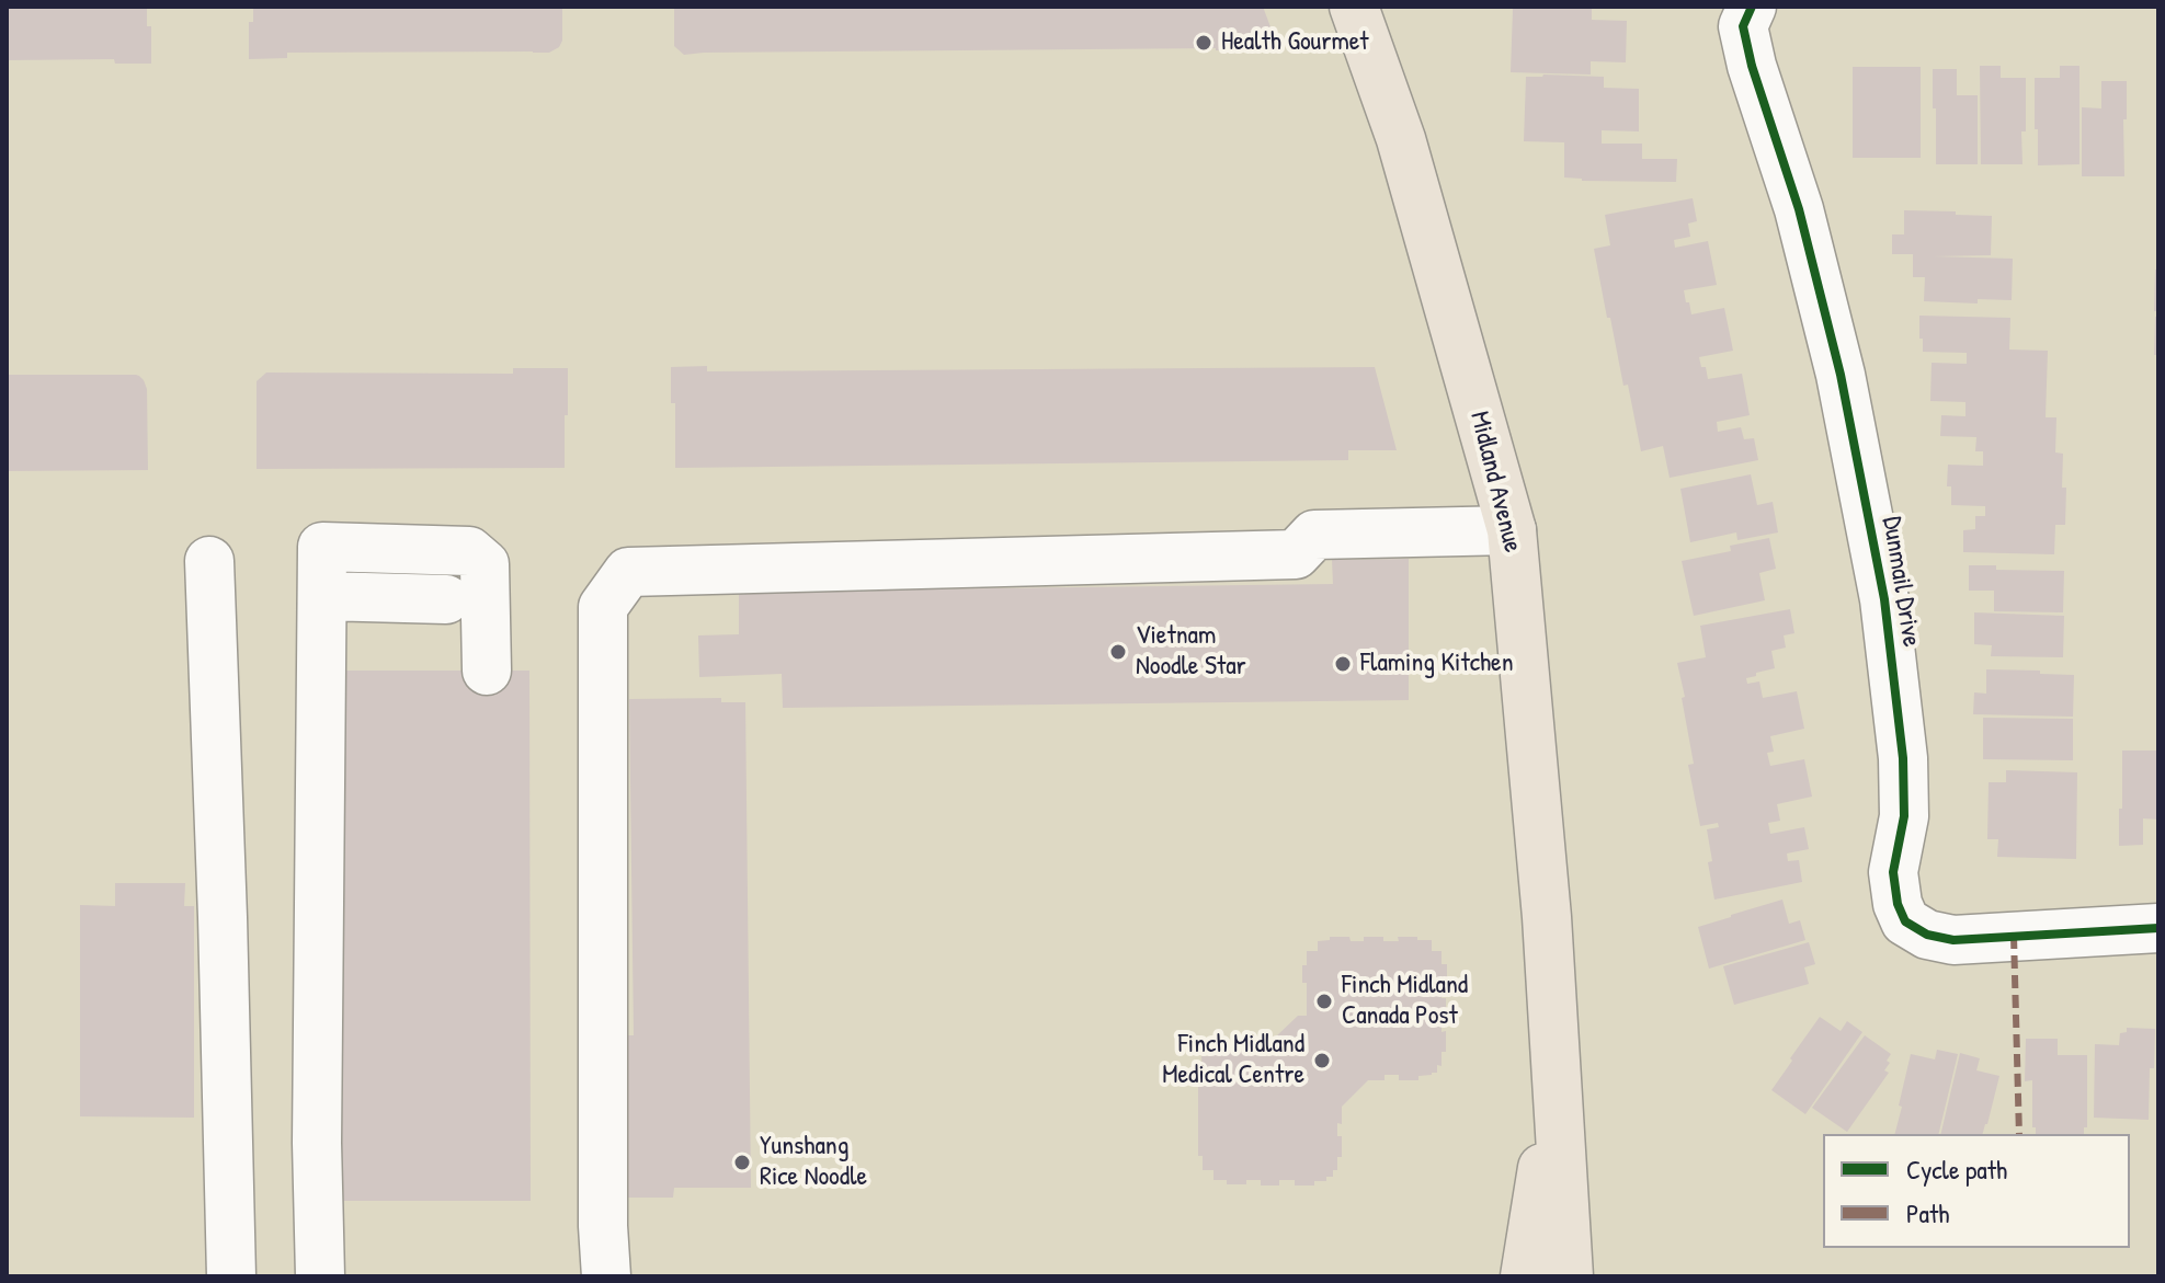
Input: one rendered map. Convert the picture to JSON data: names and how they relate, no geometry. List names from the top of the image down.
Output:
{
  "streets": {
    "main road": ["Midland Avenue"],
    "street": ["Dunmail Drive"]
  },
  "places": [
    "Health Gourmet",
    "Vietnam Noodle Star",
    "Flaming Kitchen",
    "Finch Midland Canada Post",
    "Finch Midland Medical Centre",
    "Yunshang Rice Noodle"
  ],
  "legend": ["Cycle path", "Path"]
}
